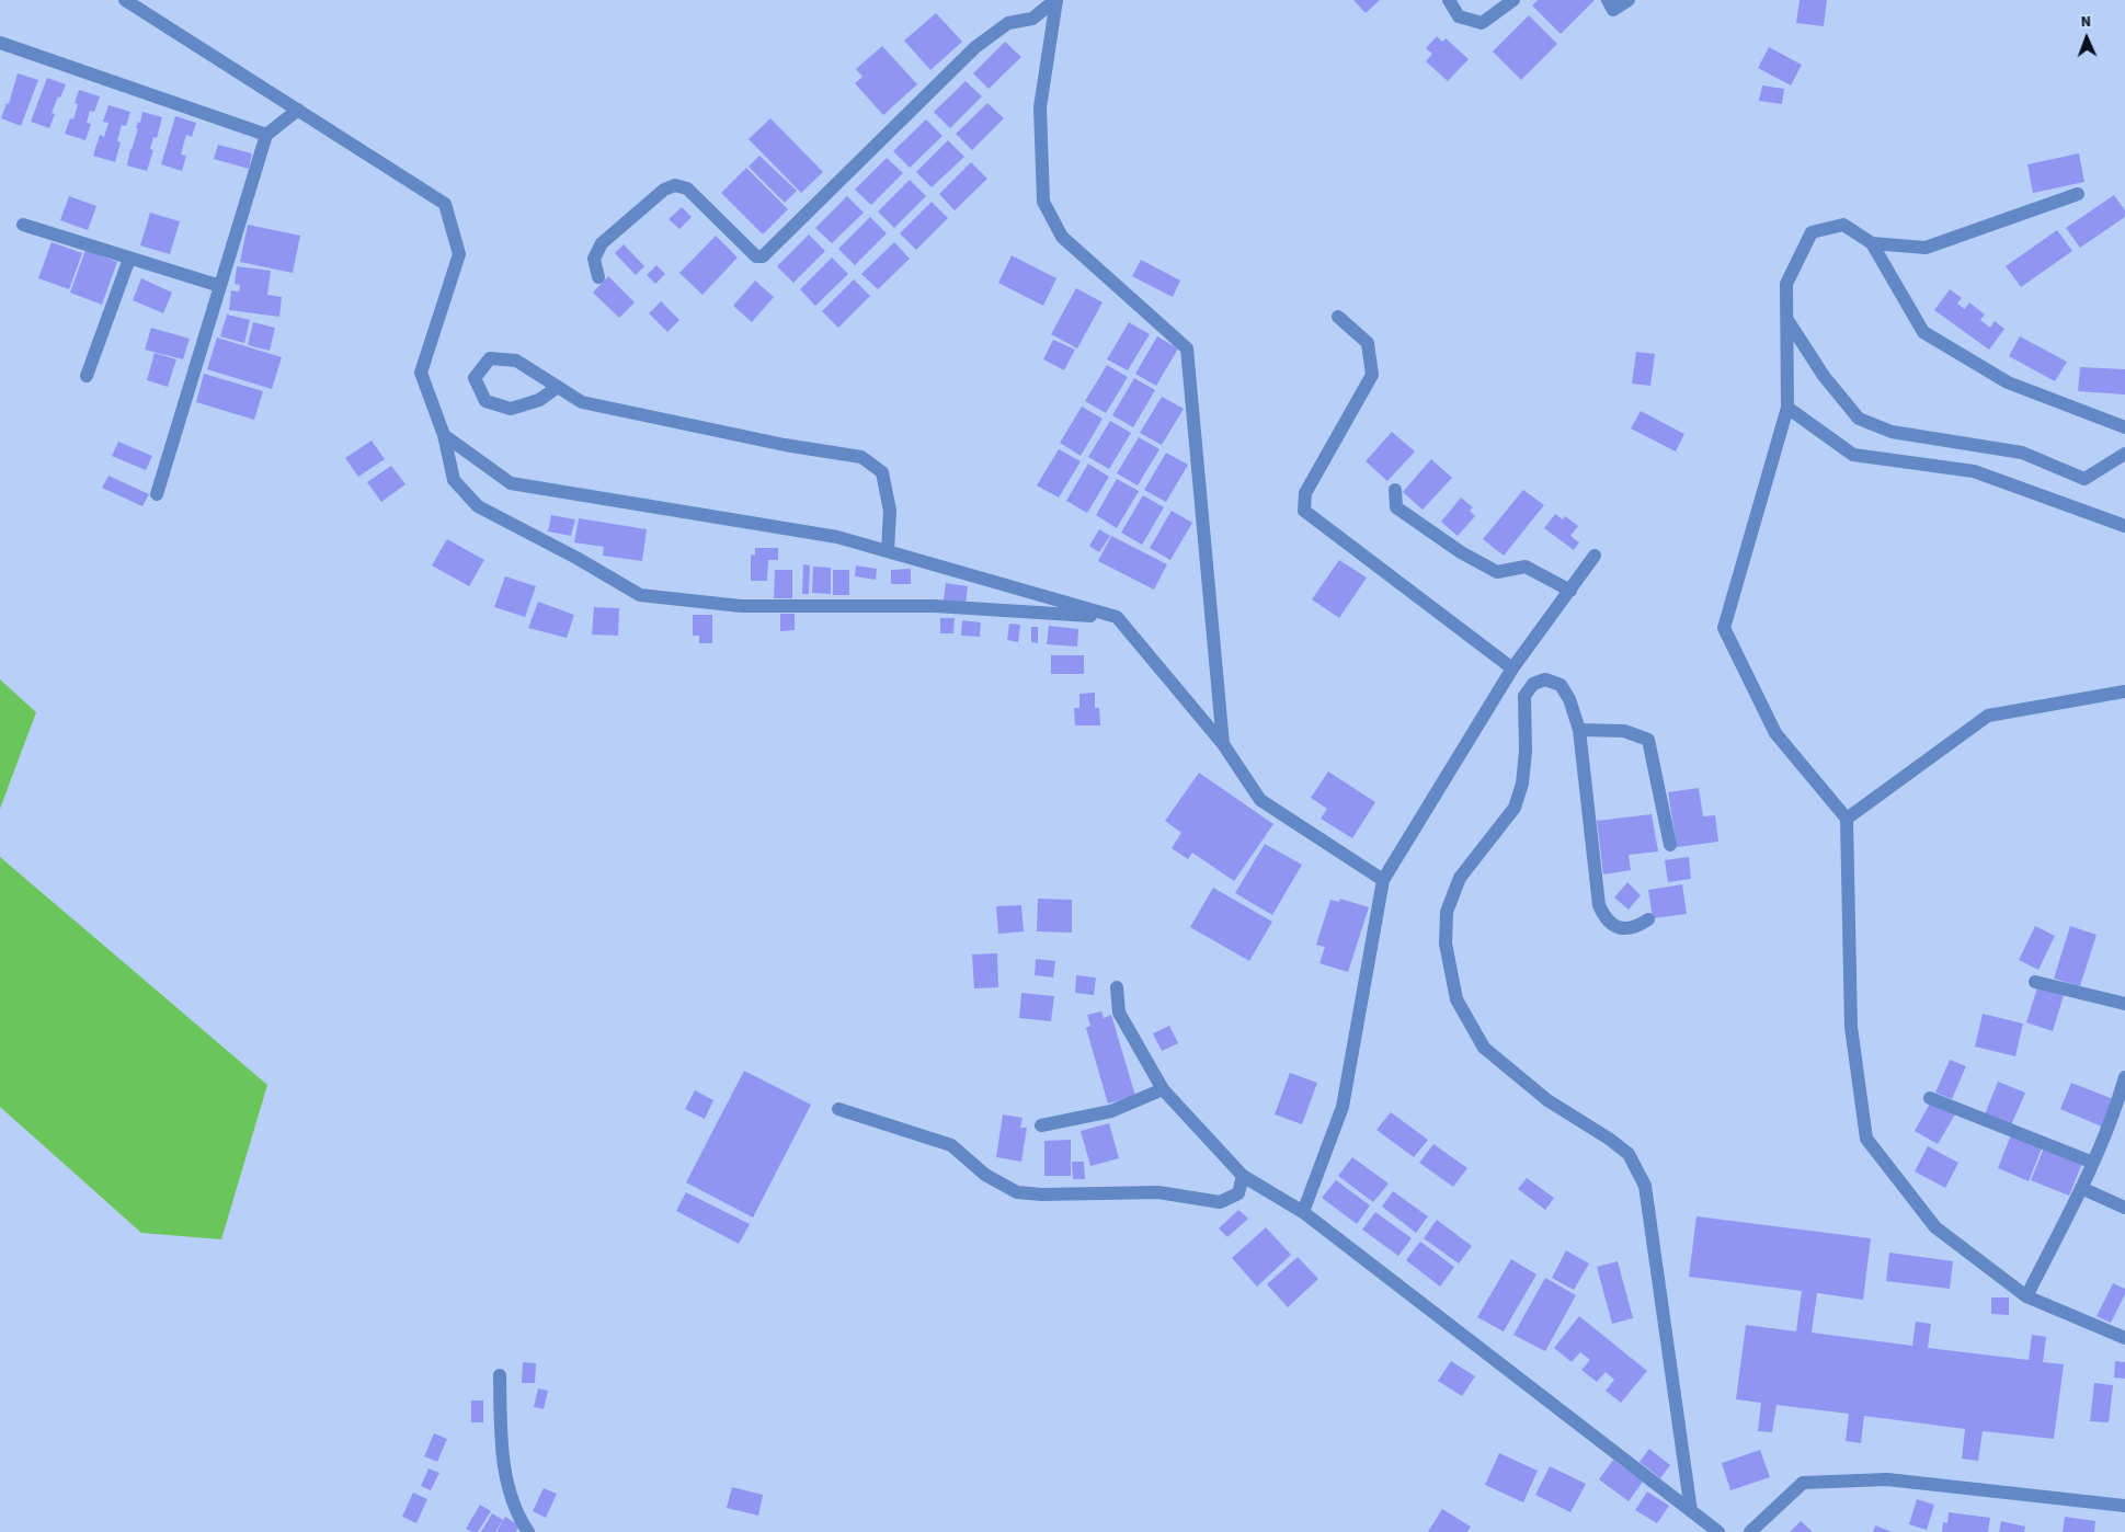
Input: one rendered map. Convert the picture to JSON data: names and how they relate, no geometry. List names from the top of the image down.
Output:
{
  "north": "top"
}
